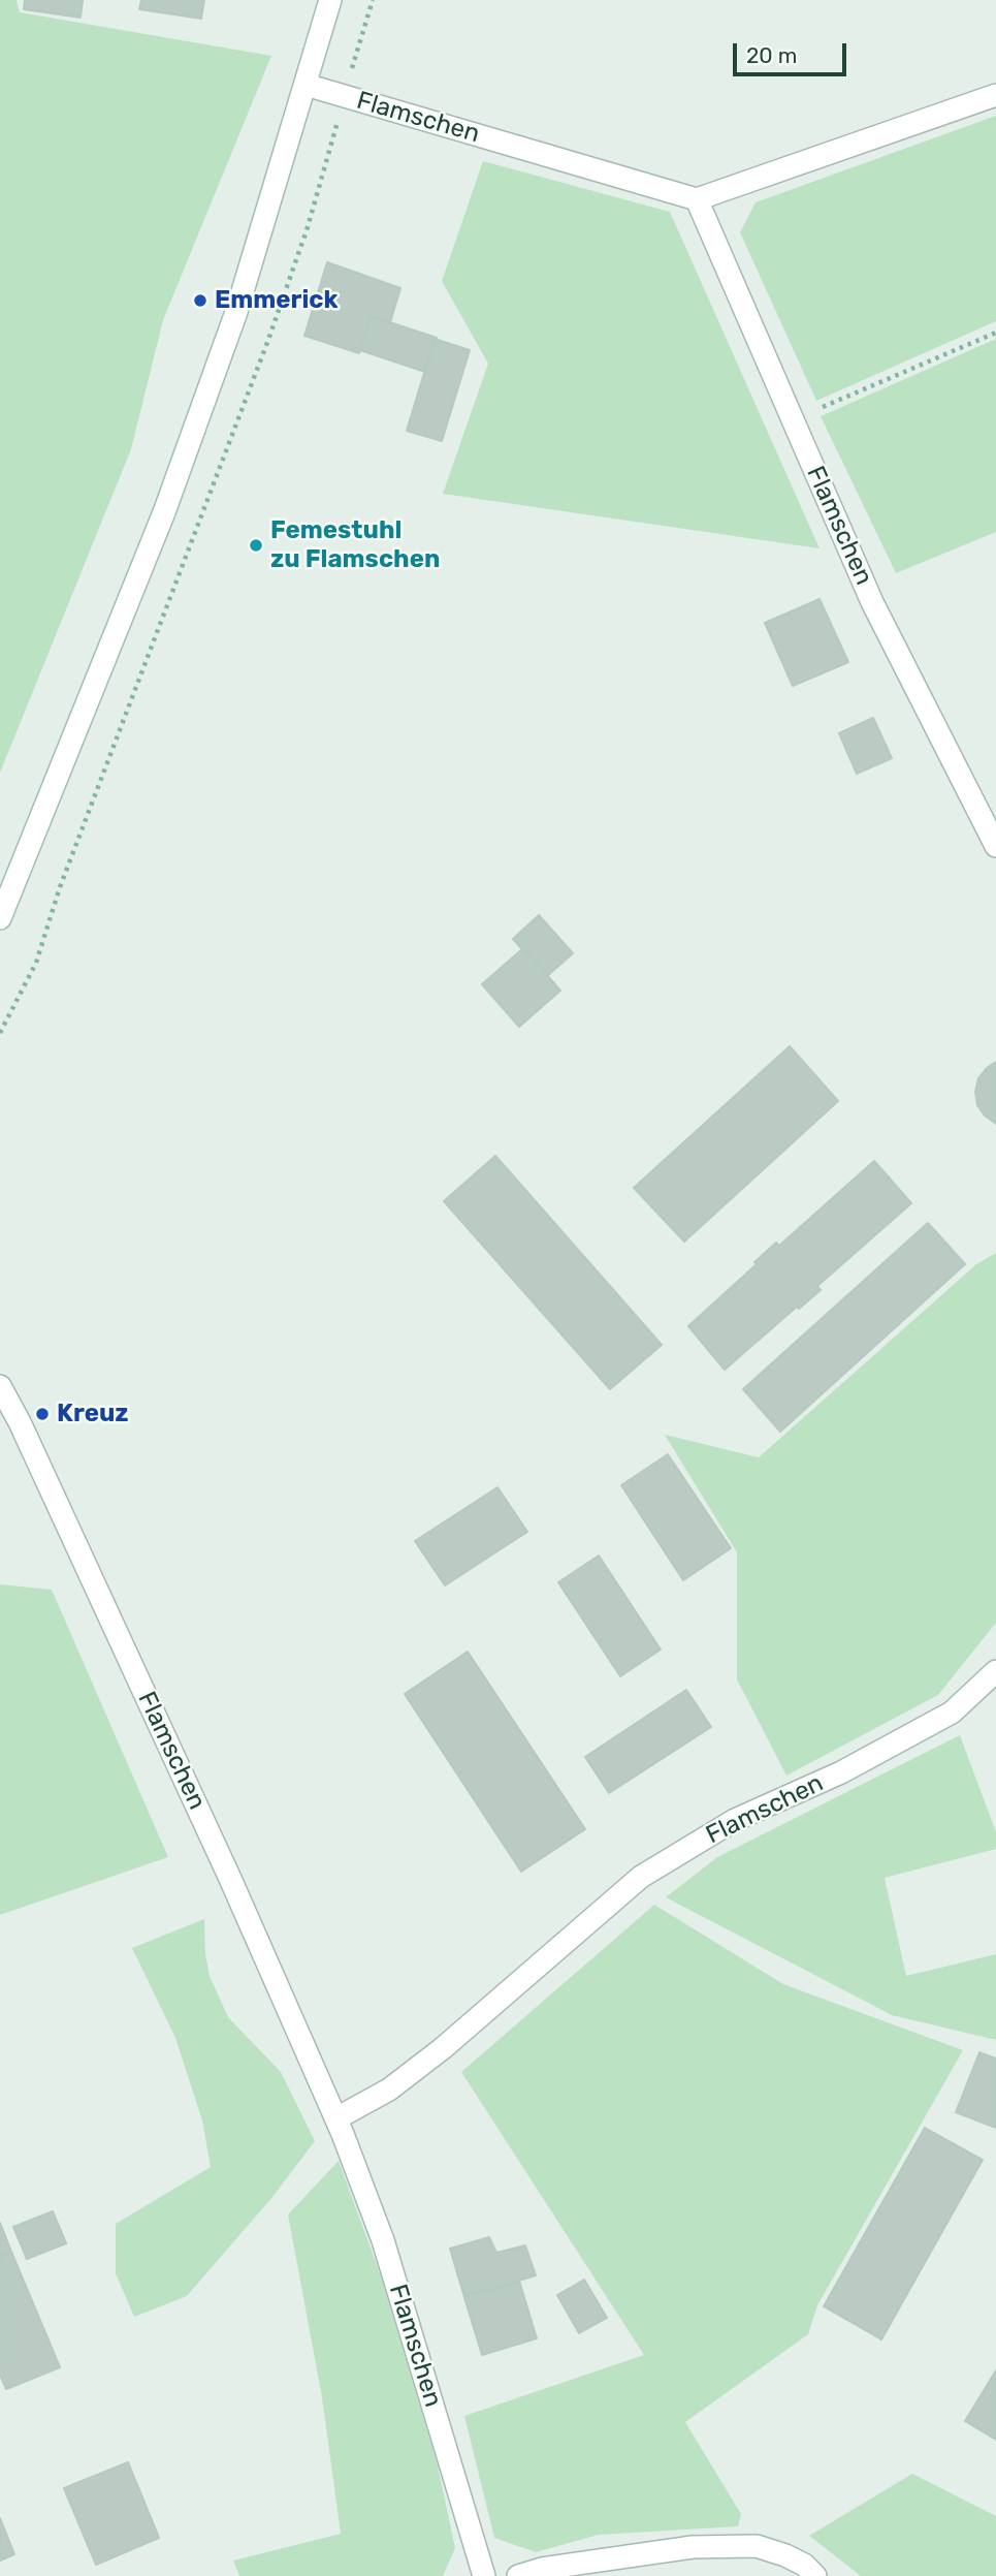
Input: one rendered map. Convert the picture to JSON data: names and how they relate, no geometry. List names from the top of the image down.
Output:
{
  "streets": {
    "street": ["Flamschen"]
  },
  "places": ["Emmerick", "Femestuhl zu Flamschen", "Kreuz"],
  "scale_bar": "20 m"
}
